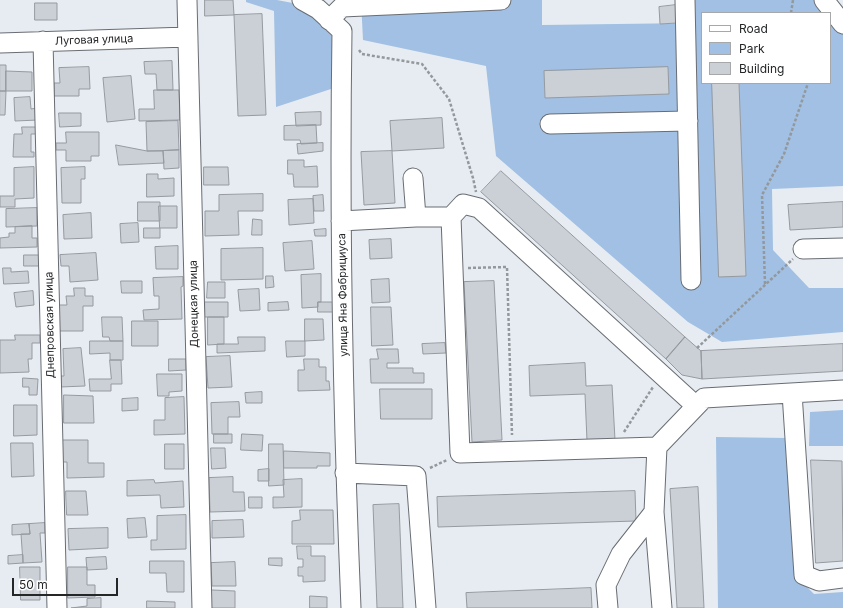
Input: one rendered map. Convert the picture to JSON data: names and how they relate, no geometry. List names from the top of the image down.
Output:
{
  "streets": {
    "street": [
      "Луговая улица",
      "улица Яна Фабрициуса",
      "Донецкая улица",
      "Днепровская улица"
    ]
  },
  "crossings": [
    ["Луговая улица", "Донецкая улица"],
    ["Луговая улица", "Днепровская улица"]
  ],
  "legend": ["Road", "Park", "Building"],
  "scale_bar": "50 m"
}
